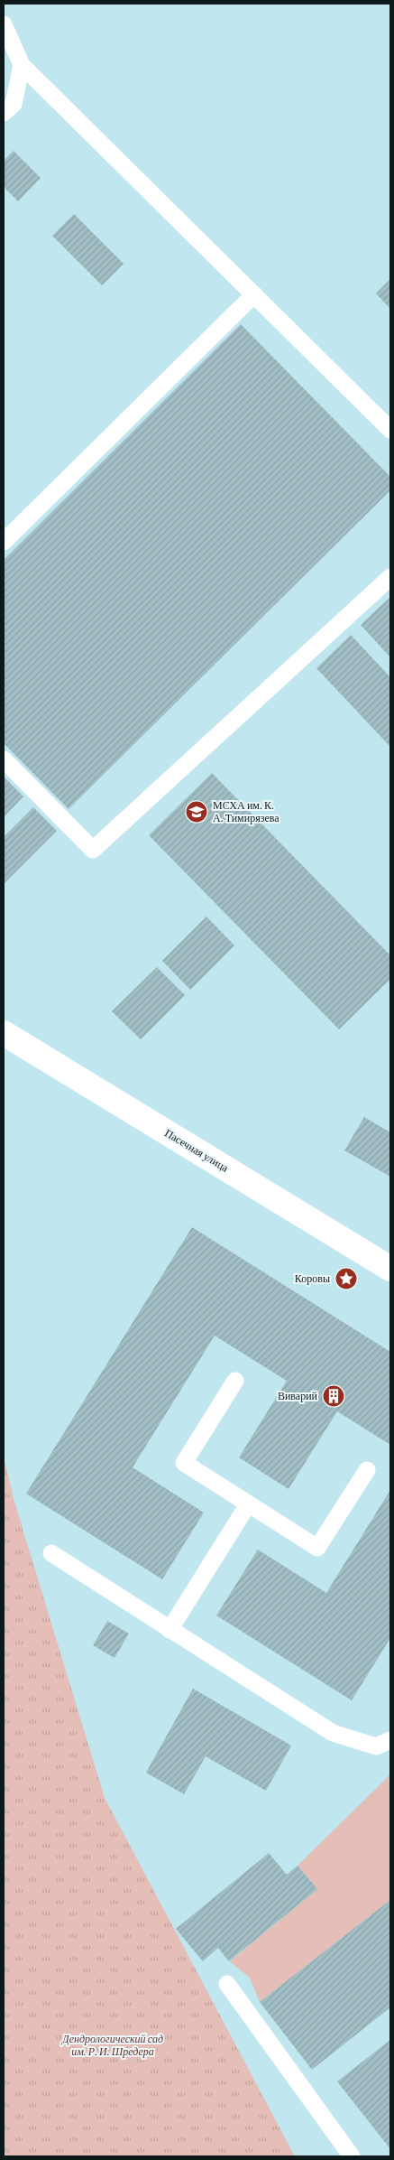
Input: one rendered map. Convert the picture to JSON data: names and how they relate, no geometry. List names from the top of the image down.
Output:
{
  "streets": {
    "street": ["Пасечная улица"]
  },
  "parks": ["Дендрологический сад им. Р. И. Шредера"],
  "places": {
    "school or university": ["МСХА им. К. А. Тимирязева"],
    "place": ["Коровы"],
    "building": ["Виварий"]
  }
}
